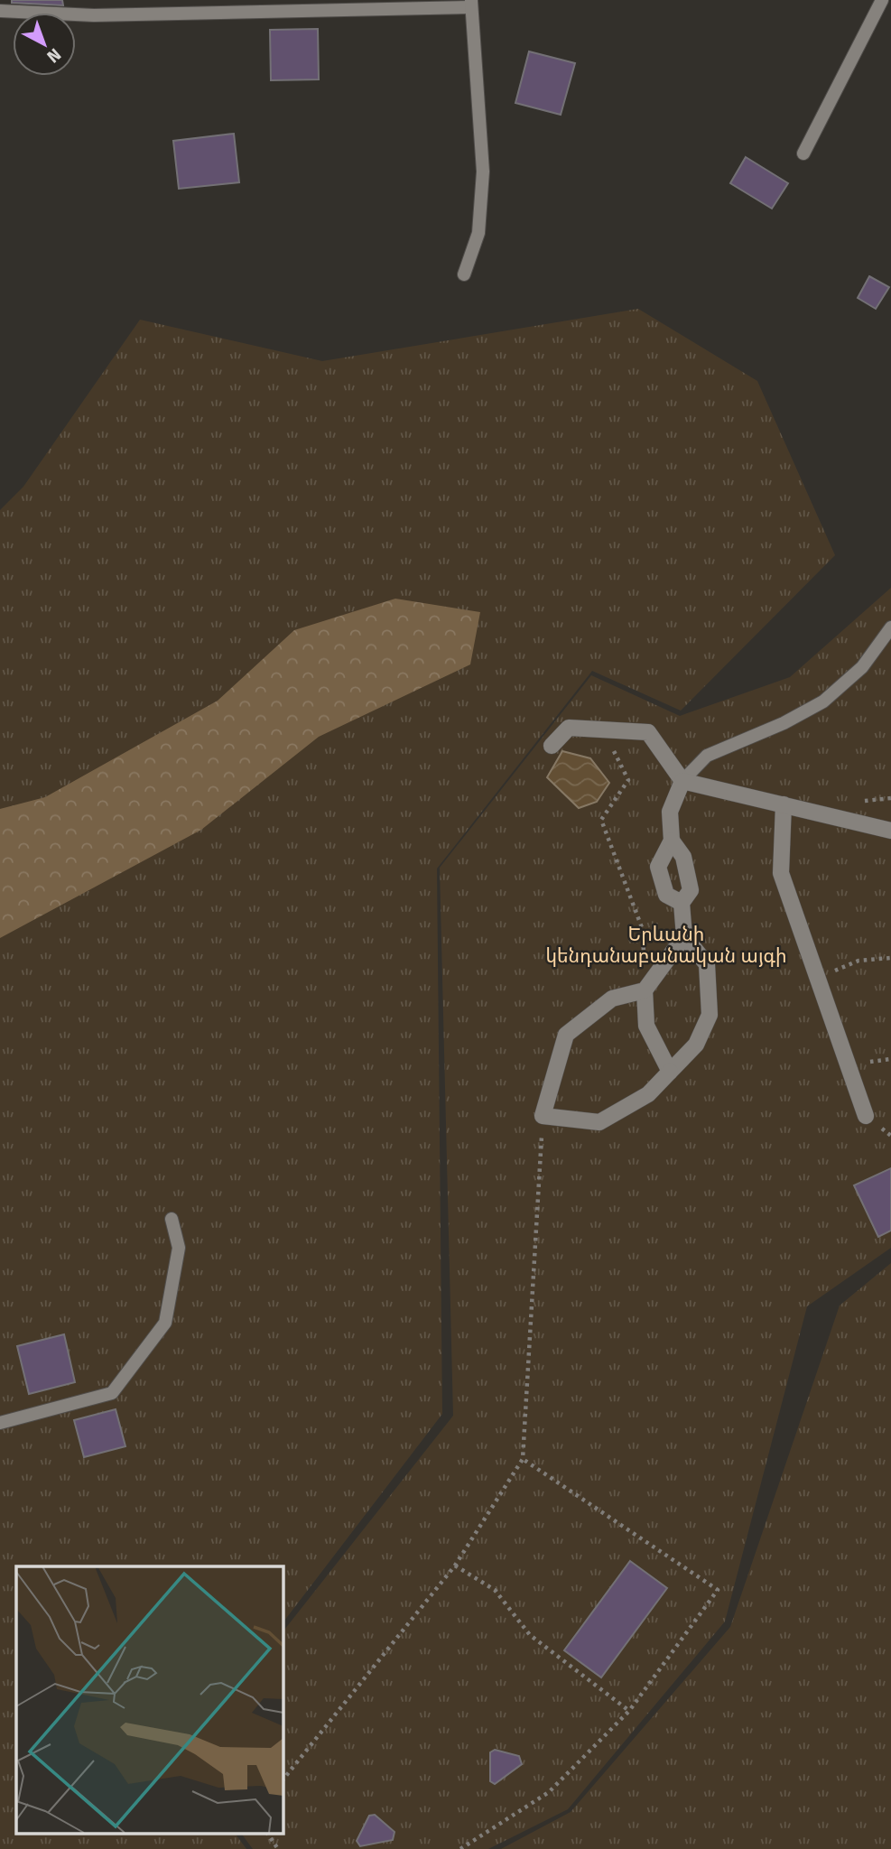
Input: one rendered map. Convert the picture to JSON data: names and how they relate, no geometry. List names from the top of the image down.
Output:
{
  "parks": ["Երևանի կենդանաբանական այգի"],
  "north": "bottom right"
}
